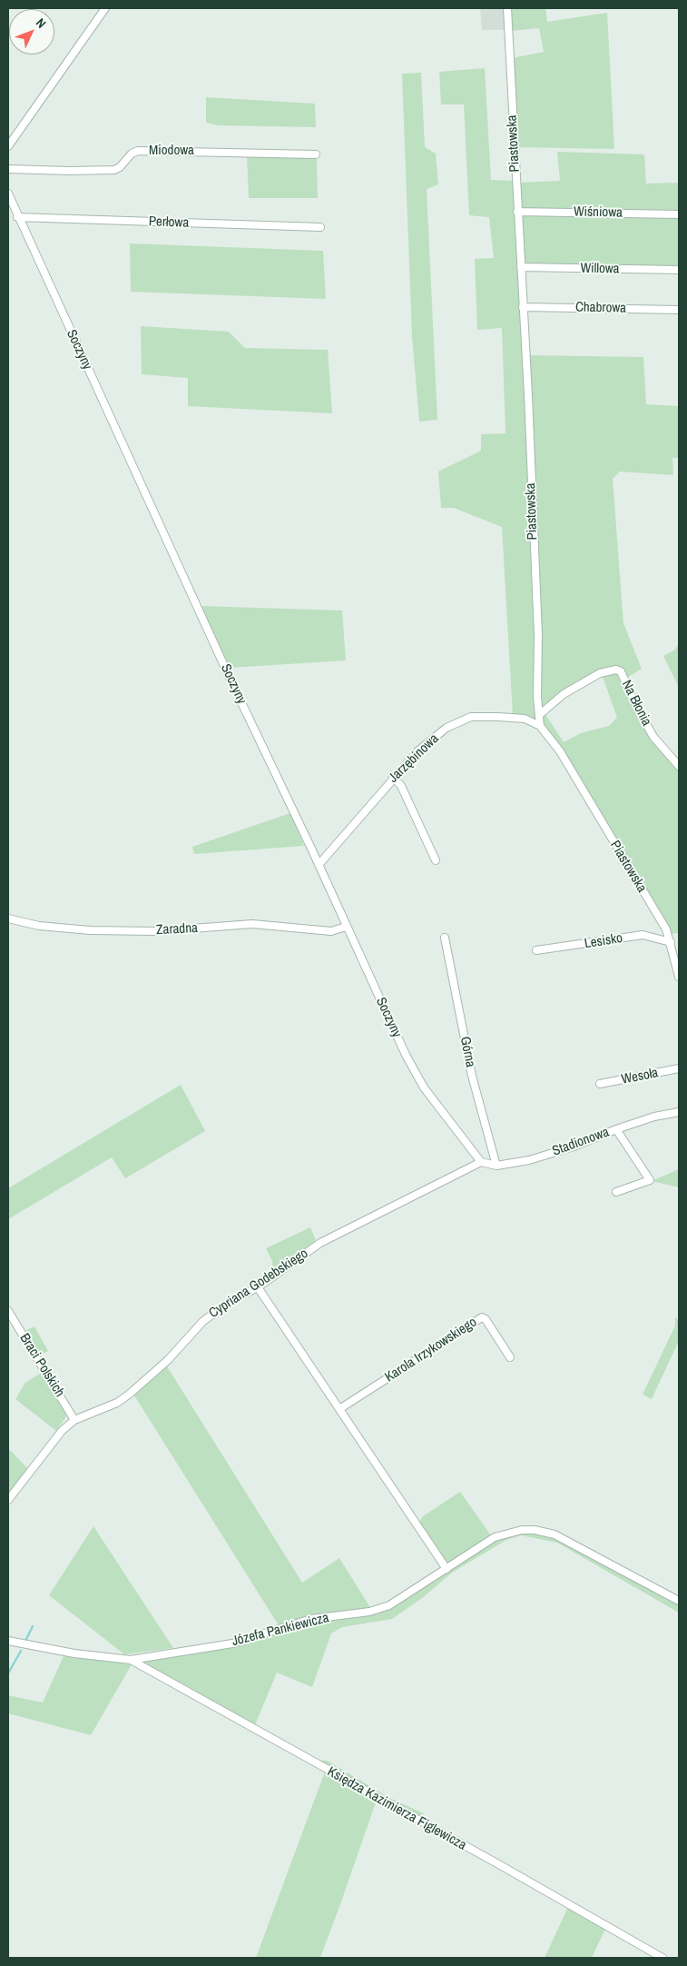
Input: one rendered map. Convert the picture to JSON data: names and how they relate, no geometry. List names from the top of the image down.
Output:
{
  "streets": {
    "street": [
      "Piastowska",
      "Miodowa",
      "Wiśniowa",
      "Perłowa",
      "Willowa",
      "Chabrowa",
      "Soczyny",
      "Na Błonia",
      "Jarzębinowa",
      "Zaradna",
      "Lesisko",
      "Górna",
      "Wesoła",
      "Stadionowa",
      "Cypriana Godebskiego",
      "Karola Irzykowskiego",
      "Braci Polskich",
      "Józefa Pankiewicza",
      "Księdza Kazimierza Figlewicza"
    ]
  },
  "crossings": [
    ["Piastowska", "Wiśniowa"],
    ["Piastowska", "Willowa"],
    ["Piastowska", "Chabrowa"],
    ["Piastowska", "Na Błonia"],
    ["Piastowska", "Jarzębinowa"],
    ["Piastowska", "Lesisko"],
    ["Perłowa", "Soczyny"],
    ["Soczyny", "Jarzębinowa"],
    ["Soczyny", "Zaradna"],
    ["Soczyny", "Stadionowa"],
    ["Soczyny", "Cypriana Godebskiego"],
    ["Górna", "Stadionowa"],
    ["Stadionowa", "Cypriana Godebskiego"],
    ["Cypriana Godebskiego", "Braci Polskich"],
    ["Józefa Pankiewicza", "Księdza Kazimierza Figlewicza"]
  ],
  "north": "top right"
}
